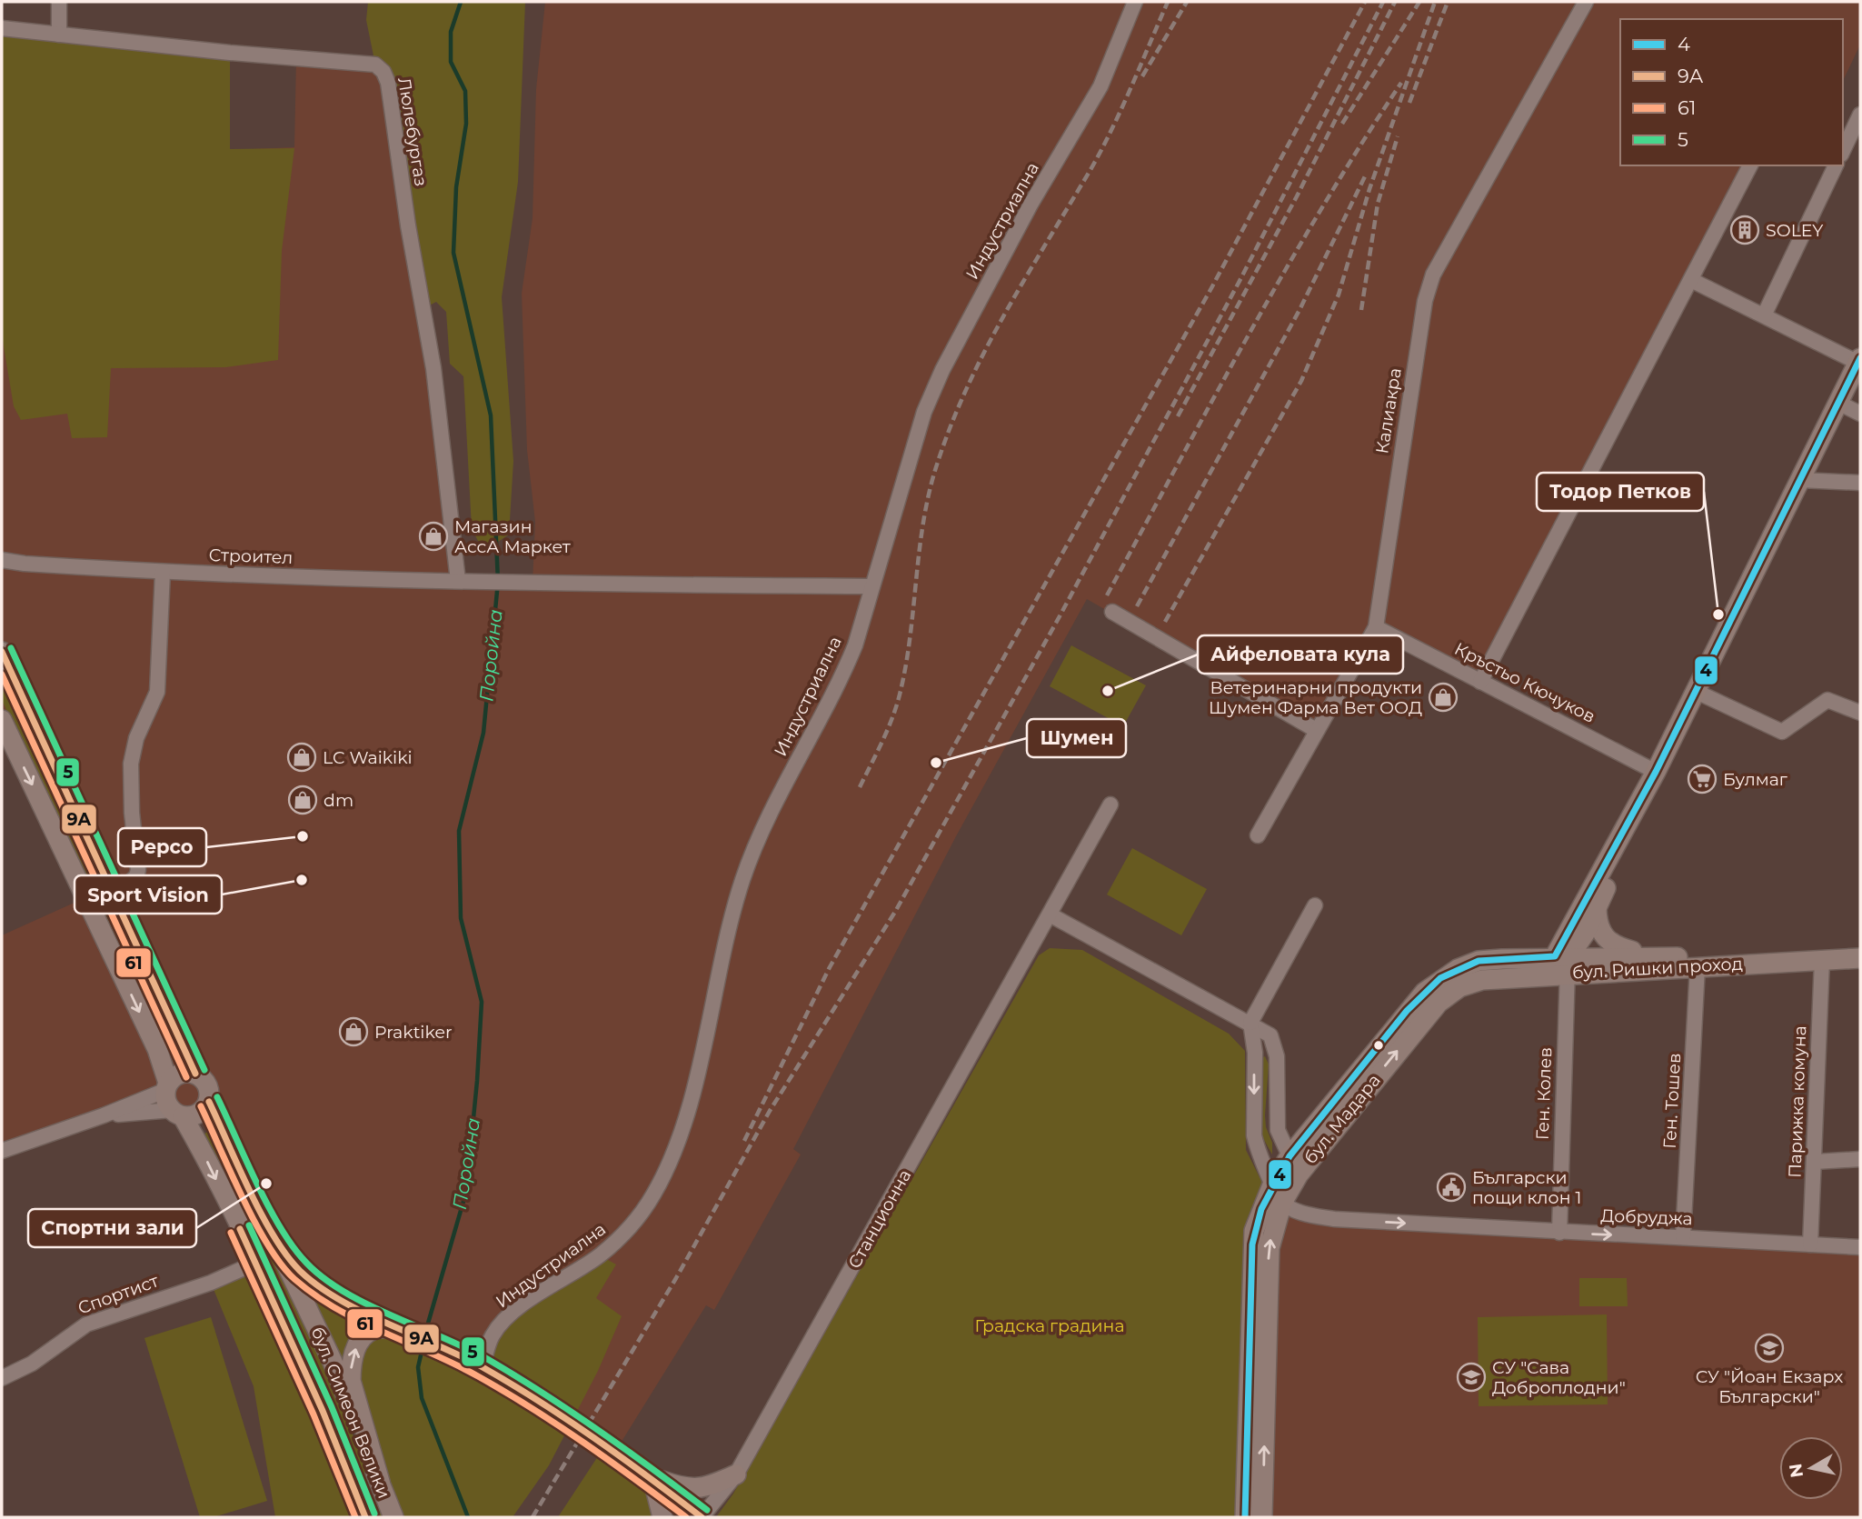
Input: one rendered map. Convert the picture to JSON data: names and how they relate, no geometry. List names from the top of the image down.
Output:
{
  "streets": {
    "main road": ["бул. Ришки проход", "бул. Мадара", "бул. Симеон Велики"],
    "street": [
      "Люлебургаз",
      "Индустриална",
      "Калиакра",
      "Строител",
      "Кръстьо Кючуков",
      "Ген. Колев",
      "Ген. Тошев",
      "Парижка комуна",
      "Добруджа",
      "Станционна",
      "Спортист"
    ]
  },
  "crossings": [
    ["Люлебургаз", "Строител"],
    ["Индустриална", "Строител"],
    ["Калиакра", "Кръстьо Кючуков"],
    ["бул. Ришки проход", "Ген. Колев"],
    ["бул. Ришки проход", "Ген. Тошев"],
    ["бул. Ришки проход", "Парижка комуна"],
    ["бул. Ришки проход", "бул. Мадара"],
    ["Ген. Колев", "бул. Мадара"],
    ["Ген. Колев", "Добруджа"],
    ["Ген. Тошев", "Добруджа"],
    ["Парижка комуна", "Добруджа"],
    ["бул. Мадара", "Добруджа"],
    ["Спортист", "бул. Симеон Велики"]
  ],
  "one_way": ["Добруджа"],
  "water": ["Поройна"],
  "parks": ["Градска градина"],
  "places": {
    "building": ["SOLEY"],
    "shop": [
      "Магазин АссА Маркет",
      "Ветеринарни продукти Шумен Фарма Вет ООД",
      "LC Waikiki",
      "dm",
      "Praktiker"
    ],
    "other": [
      "Тодор Петков",
      "Айфеловата кула",
      "Шумен",
      "Pepco",
      "Sport Vision",
      "Спортни зали"
    ],
    "supermarket": ["Булмаг"],
    "public building": ["Български пощи клон 1"],
    "school or university": ["СУ \"Йоан Екзарх Български\"", "СУ \"Сава Доброплодни\""]
  },
  "lines": [
    "transit line 4",
    "transit line 5",
    "transit line 9А",
    "transit line 61"
  ],
  "legend": [
    "4",
    "9А",
    "61",
    "5"
  ],
  "north": "left"
}
